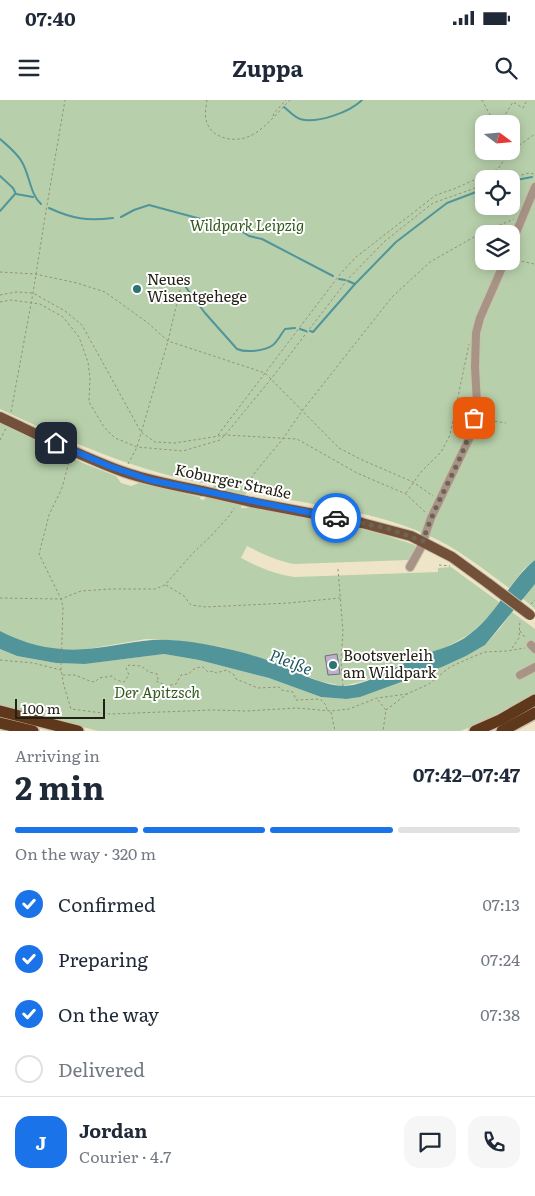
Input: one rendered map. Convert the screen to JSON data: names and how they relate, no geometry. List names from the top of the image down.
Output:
{
  "streets": {
    "main road": ["Koburger Straße"]
  },
  "water": ["Pleiße"],
  "parks": ["Wildpark Leipzig", "Der Apitzsch"],
  "places": ["Neues Wisentgehege", "Bootsverleih am Wildpark"],
  "scale_bar": "100 m",
  "north": "right",
  "page": {
    "status": "07:40",
    "header": "Zuppa",
    "scale": "100 m",
    "heading": ["2 min", "Arriving in", "07:42–07:47"],
    "panel": ["Jordan", "Courier · 4.7"],
    "bar": "On the way · 320 m",
    "list": [
      ["Confirmed", "07:13"],
      ["Preparing", "07:24"],
      ["On the way", "07:38"],
      "Delivered"
    ],
    "round": "J"
  }
}
